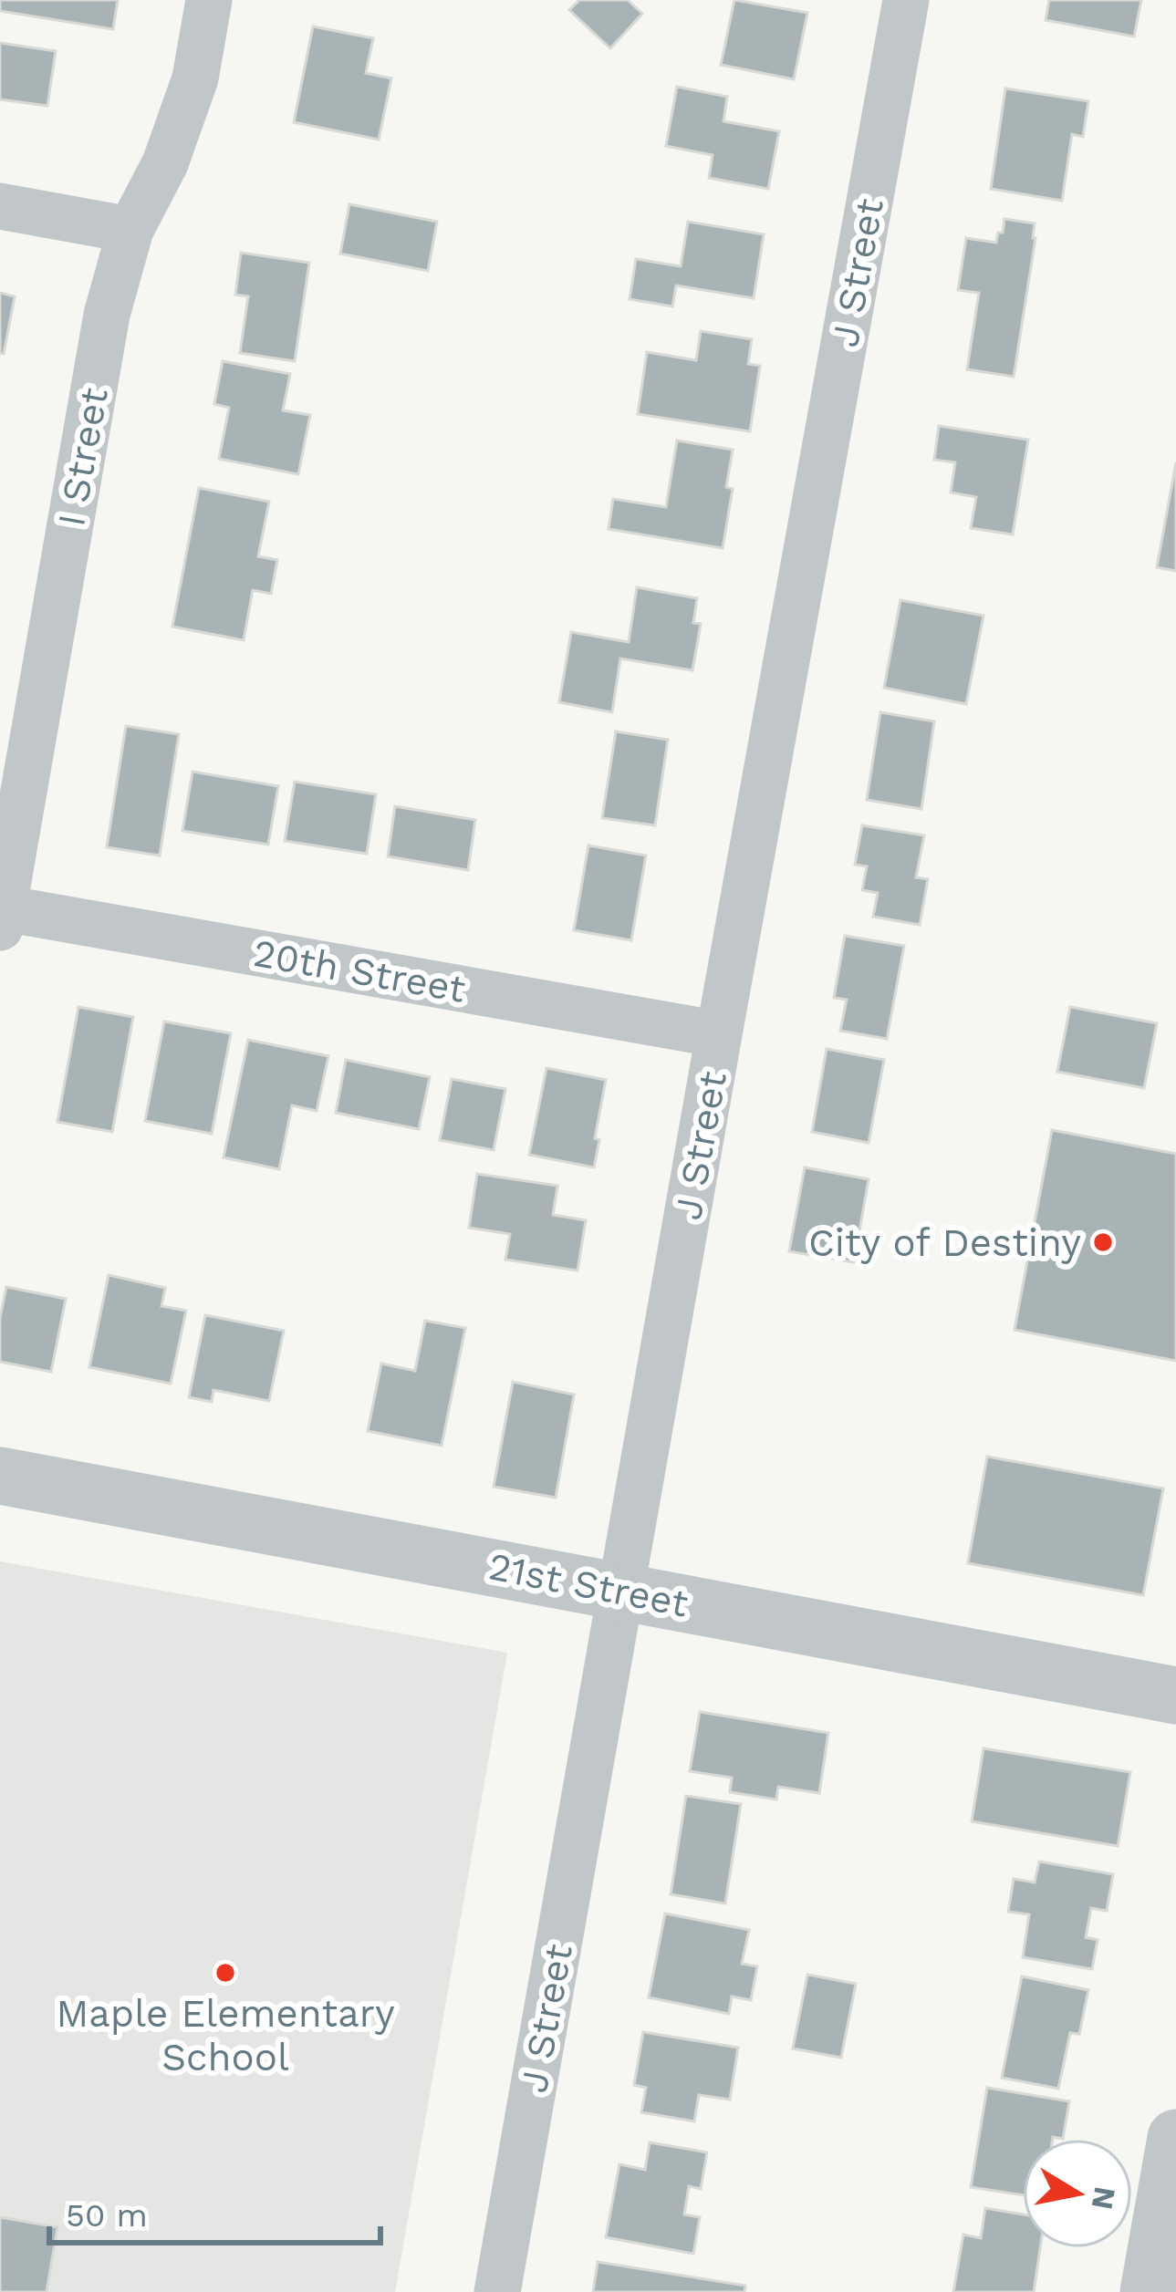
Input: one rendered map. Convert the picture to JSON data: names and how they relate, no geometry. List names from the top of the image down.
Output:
{
  "streets": {
    "street": [
      "J Street",
      "I Street",
      "20th Street",
      "21st Street"
    ]
  },
  "crossings": [
    ["J Street", "20th Street"],
    ["J Street", "21st Street"],
    ["I Street", "20th Street"]
  ],
  "places": ["City of Destiny", "Maple Elementary School"],
  "scale_bar": "50 m",
  "north": "right"
}
